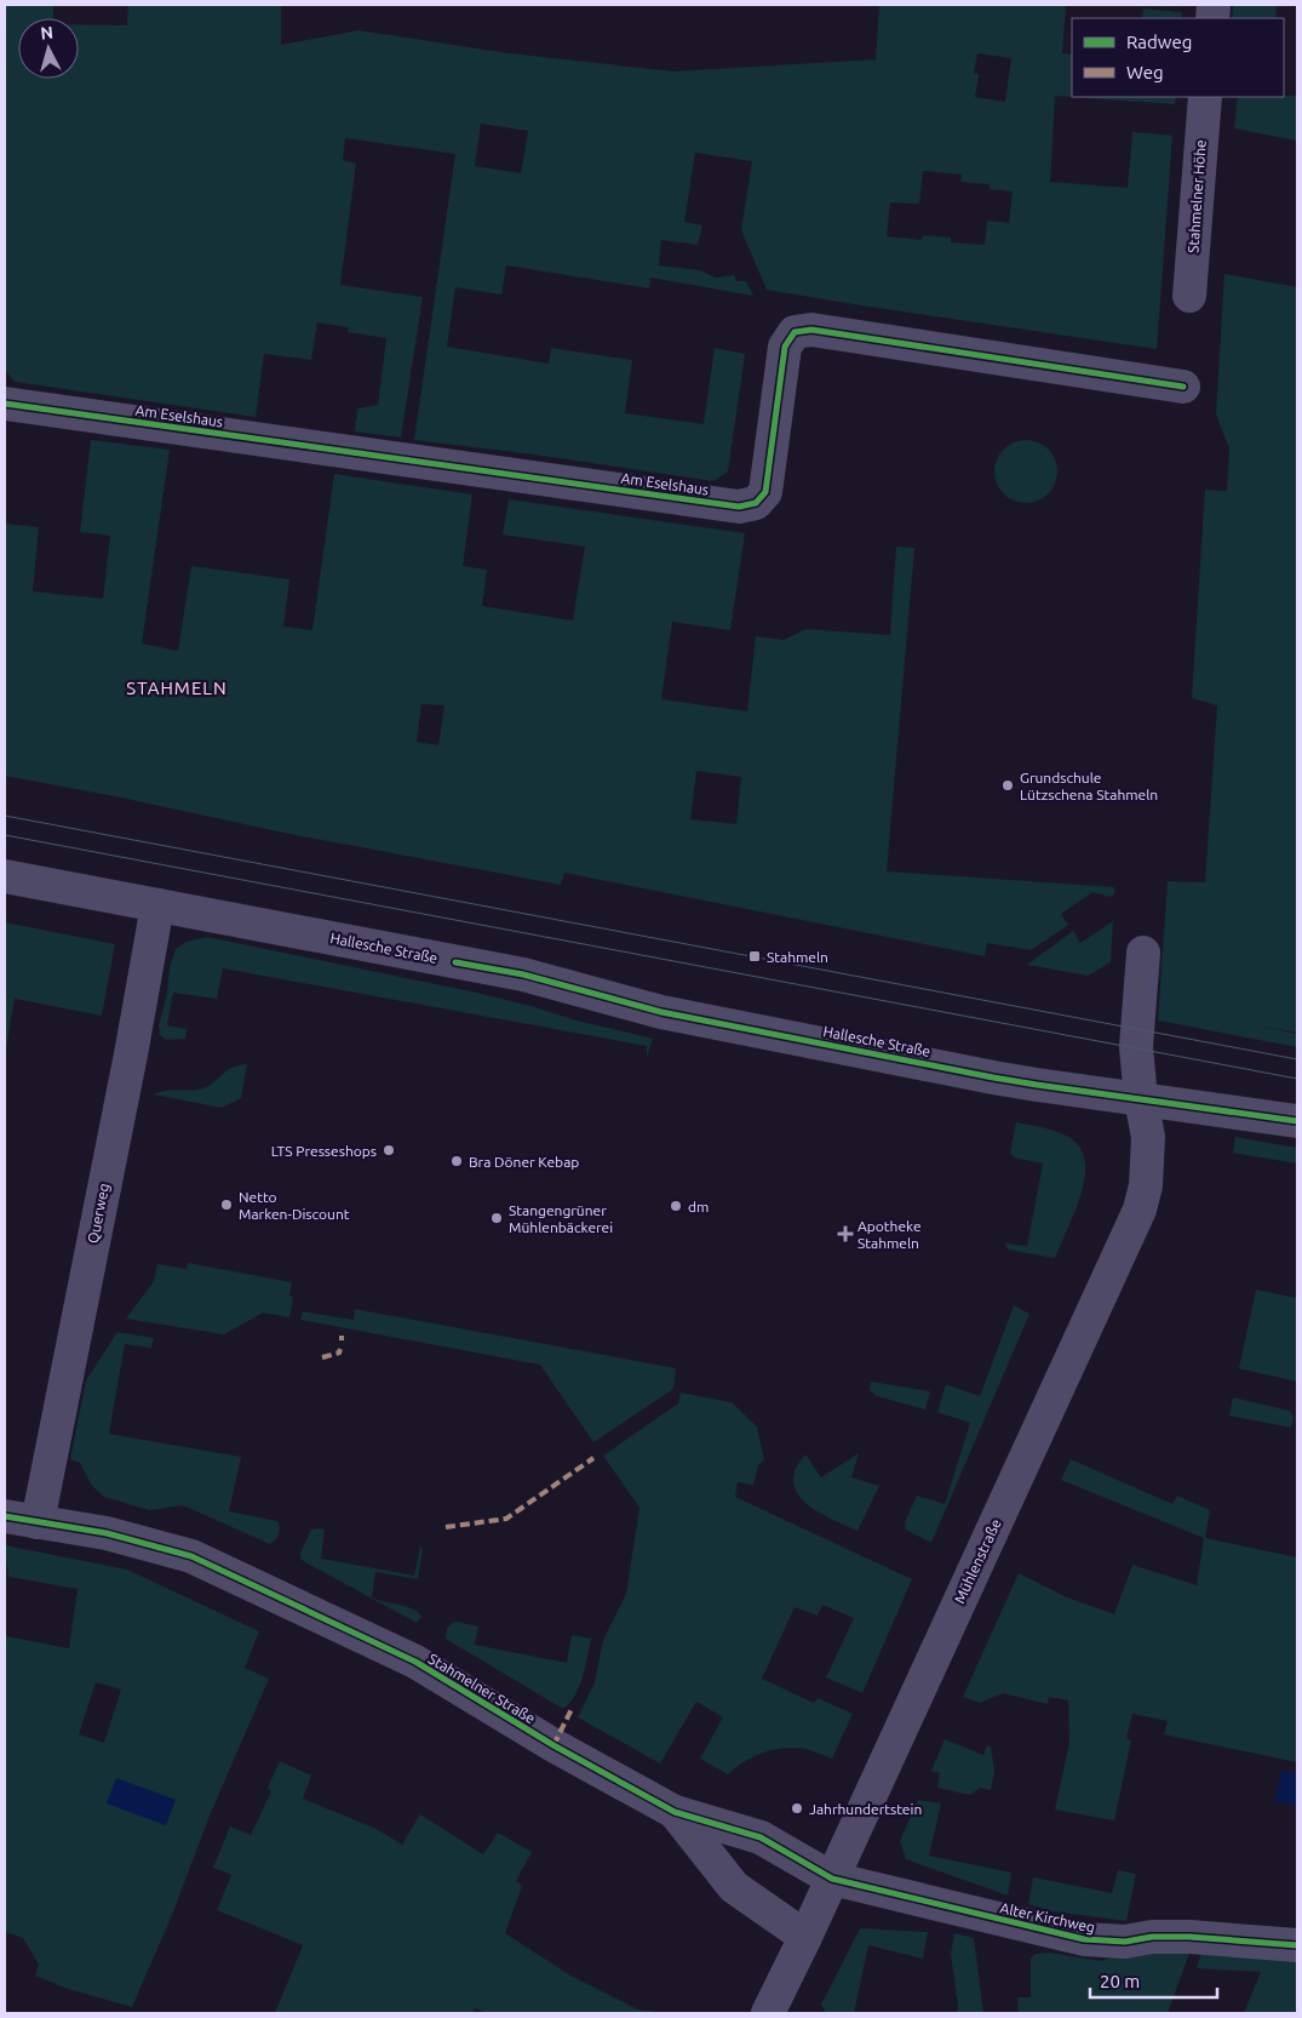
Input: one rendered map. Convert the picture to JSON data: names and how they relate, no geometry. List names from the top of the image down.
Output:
{
  "streets": {
    "street": [
      "Stahmelner Höhe",
      "Am Eselshaus",
      "Hallesche Straße",
      "Querweg",
      "Mühlenstraße",
      "Stahmelner Straße",
      "Alter Kirchweg"
    ]
  },
  "crossings": [
    ["Hallesche Straße", "Querweg"],
    ["Hallesche Straße", "Mühlenstraße"],
    ["Querweg", "Stahmelner Straße"],
    ["Mühlenstraße", "Stahmelner Straße"],
    ["Mühlenstraße", "Alter Kirchweg"],
    ["Stahmelner Straße", "Alter Kirchweg"]
  ],
  "districts": ["STAHMELN"],
  "places": {
    "other": [
      "Grundschule Lützschena Stahmeln",
      "LTS Presseshops",
      "Bra Döner Kebap",
      "Netto Marken-Discount",
      "dm",
      "Stangengrüner Mühlenbäckerei",
      "Jahrhundertstein"
    ],
    "transit": ["Stahmeln"],
    "health": ["Apotheke Stahmeln"]
  },
  "legend": ["Radweg", "Weg"],
  "scale_bar": "20 m",
  "north": "top"
}
